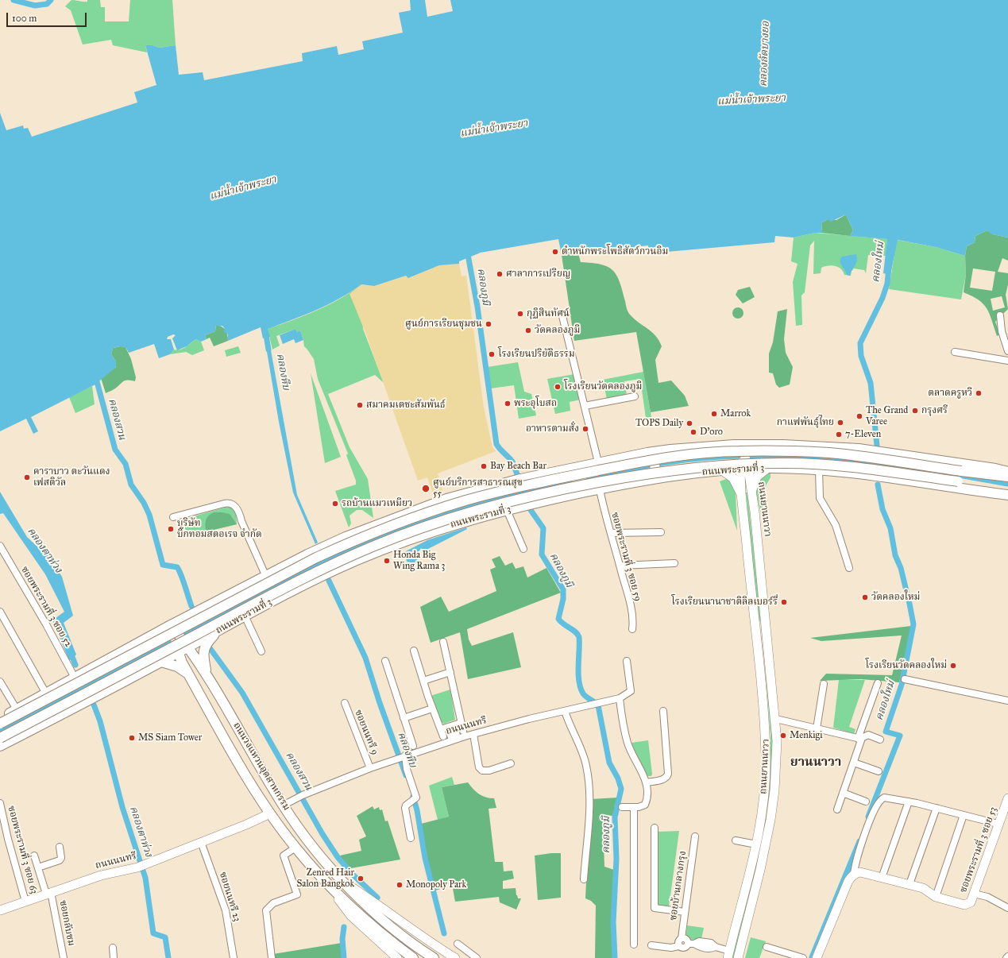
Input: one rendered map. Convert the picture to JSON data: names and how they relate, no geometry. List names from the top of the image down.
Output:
{
  "streets": {
    "main road": [
      "ถนนพระรามที่ 3",
      "ถนนยานนาวา",
      "ถนนนนทรี",
      "ถนนวงแหวนอุตสาหกรรม",
      "ซอยพระรามที่ 3 ซอย 53"
    ],
    "street": [
      "ซอยพระรามที่ 3 ซอย 59",
      "ซอยพระรามที่ 3 ซอย 52",
      "ซอยนนทรี 9",
      "ซอยพระรามที่ 3 ซอย 63",
      "ซอยบ้านกลางกรุง",
      "ซอยนนทรี 23",
      "ซอยกลับชม"
    ]
  },
  "crossings": [
    ["ถนนพระรามที่ 3", "ถนนยานนาวา"],
    ["ถนนพระรามที่ 3", "ซอยพระรามที่ 3 ซอย 59"],
    ["ถนนพระรามที่ 3", "ซอยพระรามที่ 3 ซอย 52"],
    ["ถนนพระรามที่ 3", "ถนนวงแหวนอุตสาหกรรม"],
    ["ถนนนนทรี", "ซอยนนทรี 9"],
    ["ถนนนนทรี", "ถนนวงแหวนอุตสาหกรรม"],
    ["ถนนนนทรี", "ซอยพระรามที่ 3 ซอย 63"],
    ["ถนนนนทรี", "ซอยนนทรี 23"],
    ["ถนนนนทรี", "ซอยกลับชม"]
  ],
  "districts": ["ยานนาวา"],
  "water": [
    "คลองลัดบางยอ",
    "แม่น้ำเจ้าพระยา",
    "คลองใหม่",
    "คลองภูมิ",
    "คลองหีบ",
    "คลองสวน",
    "คลองตาห่วง"
  ],
  "places": [
    "ตำหนักพระโพธิสัตว์กวนอิม",
    "ศาลาการเปรียญ",
    "กุฏิสินทัศน์",
    "ศูนย์การเรียนชุมชน",
    "วัดคลองภูมิ",
    "โรงเรียนปริยัติธรรม",
    "โรงเรียนวัดคลองภูมิ",
    "ตลาดครูหวี",
    "พระอุโบสถ",
    "สมาคมเตชะสัมพันธ์",
    "กรุงศรี",
    "Marrok",
    "The Grand Varee",
    "กาแฟพันธ์ุไทย",
    "TOPS Daily",
    "อาหารตามสั่ง",
    "D'oro",
    "7-Eleven",
    "Bay Beach Bar",
    "คาราบาว ตะวันแดง เฟสติวัล",
    "ศูนย์บริการสาธารณสุข 55",
    "รถบ้านแมวเหมียว",
    "บริษัท บิ๊กทอมสตอเรจ จำกัด",
    "Honda Big Wing Rama 3",
    "วัดคลองใหม่",
    "โรงเรียนนานาชาติลิลเบอร์รี่",
    "โรงเรียนวัดคลองใหม่",
    "Menkigi",
    "MS Siam Tower",
    "Zenred Hair Salon Bangkok",
    "Monopoly Park"
  ],
  "scale_bar": "100 m"
}
